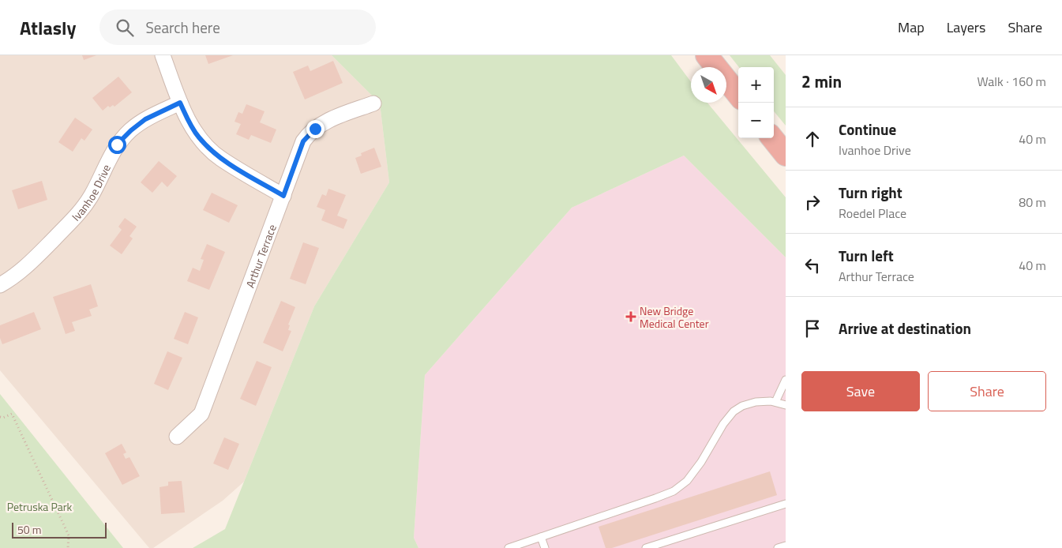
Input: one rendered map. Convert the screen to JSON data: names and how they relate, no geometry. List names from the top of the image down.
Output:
{
  "streets": {
    "street": ["Ivanhoe Drive", "Arthur Terrace"]
  },
  "parks": ["Petruska Park"],
  "places": {
    "health": ["New Bridge Medical Center"]
  },
  "scale_bar": "50 m",
  "north": "bottom right",
  "page": {
    "header": "Atlasly",
    "search": "Search here",
    "nav": ["Map", "Layers", "Share"],
    "heading": ["2 min", "Walk · 160 m"],
    "map_buttons": ["+", "−"],
    "list": [
      ["Continue", "Ivanhoe Drive", "40 m"],
      ["Turn right", "Roedel Place", "80 m"],
      ["Turn left", "Arthur Terrace", "40 m"],
      "Arrive at destination"
    ],
    "buttons": ["Save", "Share"],
    "scale": "50 m"
  }
}
